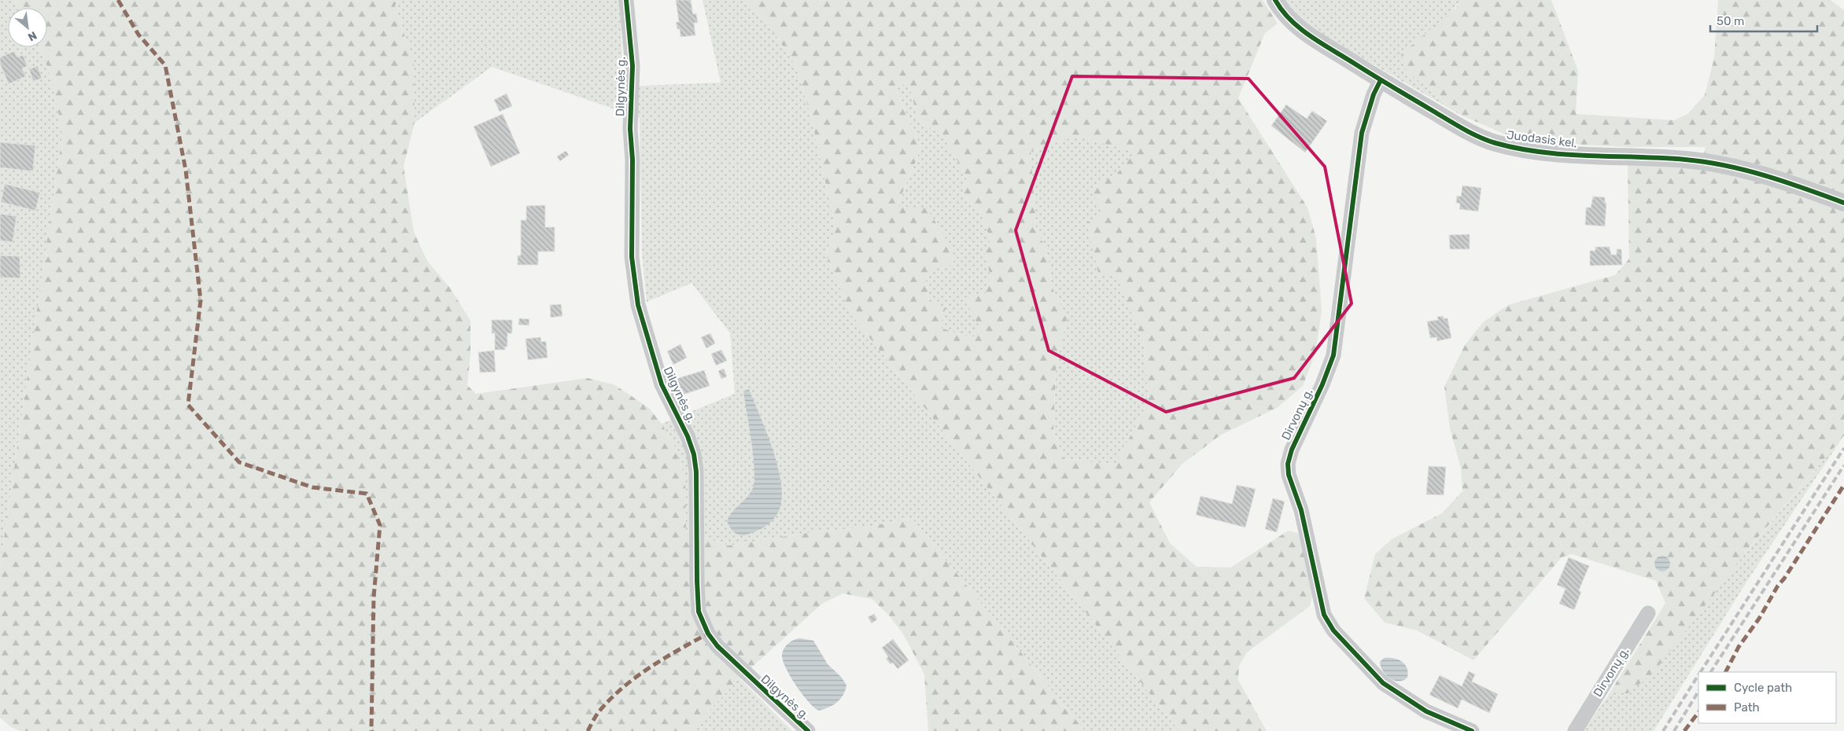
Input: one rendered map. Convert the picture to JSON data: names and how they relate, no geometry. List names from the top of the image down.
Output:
{
  "streets": {
    "street": ["Dilgynės g.", "Juodasis kel.", "Dirvonų g."]
  },
  "crossings": [
    ["Juodasis kel.", "Dirvonų g."]
  ],
  "legend": ["Cycle path", "Path"],
  "scale_bar": "50 m",
  "north": "bottom right"
}
